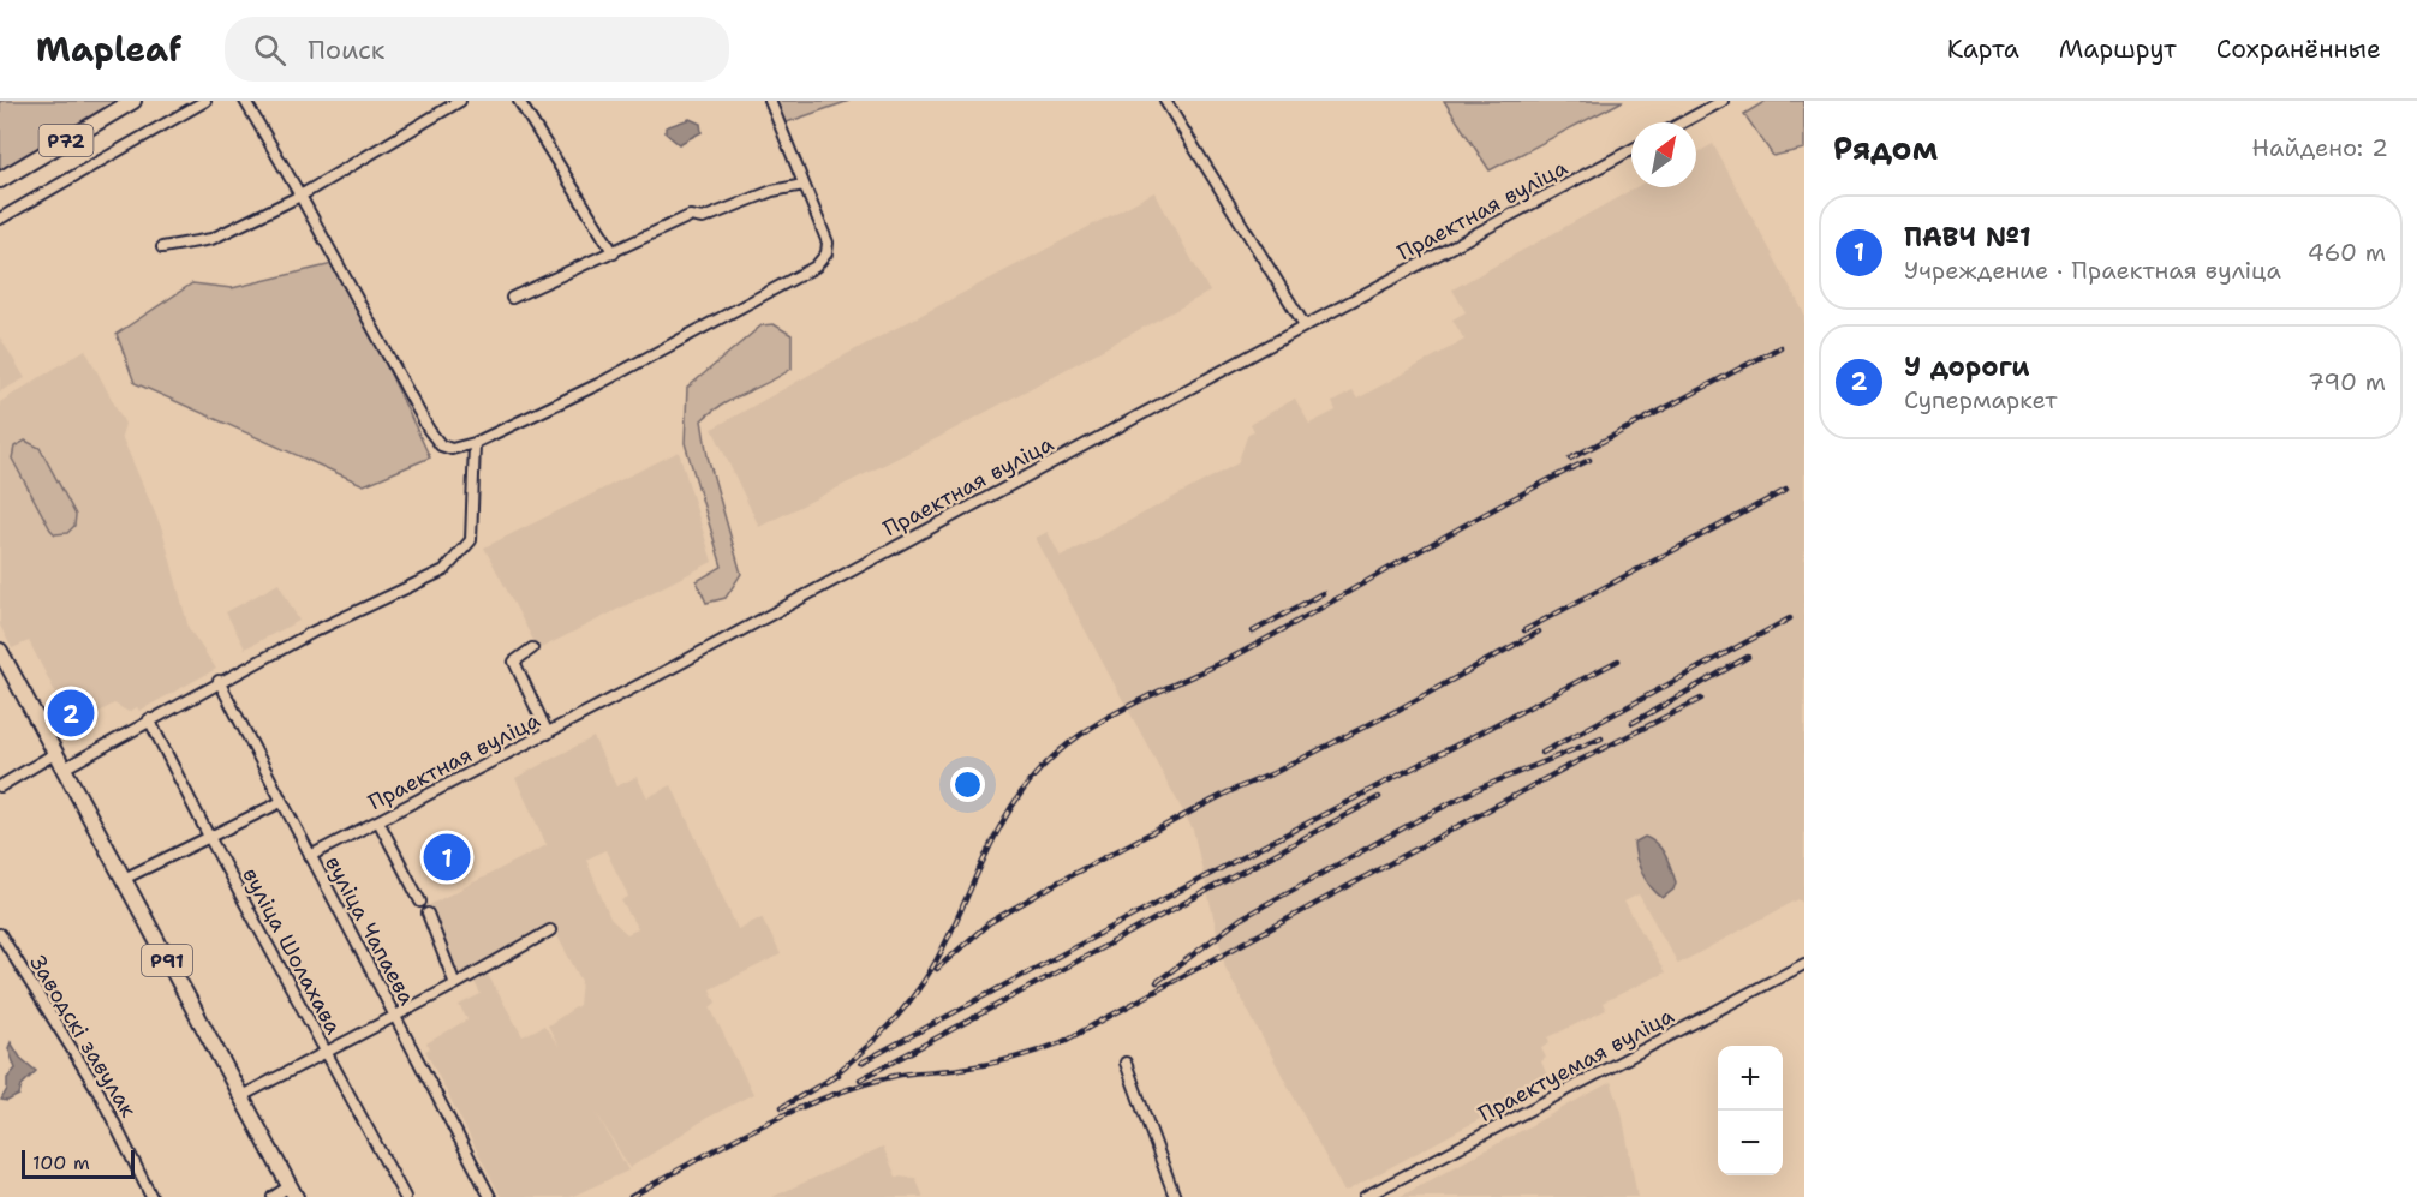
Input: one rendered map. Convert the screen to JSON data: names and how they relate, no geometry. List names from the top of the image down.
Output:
{
  "streets": {
    "main road": ["Р72", "Р91"],
    "street": [
      "Праектная вуліца",
      "вуліца Чапаева",
      "вуліца Шолахава",
      "Заводскі завулак",
      "Праектуемая вуліца"
    ]
  },
  "crossings": [
    ["Праектная вуліца", "вуліца Чапаева"]
  ],
  "scale_bar": "100 m",
  "north": "top right",
  "page": {
    "header": "Mapleaf",
    "search": "Поиск",
    "nav": ["Карта", "Маршрут", "Сохранённые"],
    "heading": ["Рядом", "Найдено: 2"],
    "list": [
      {
        "mark": "1",
        "name": "ПАВЧ №1",
        "note": "Учреждение · Праектная вуліца",
        "value": "460 m"
      },
      {
        "mark": "2",
        "name": "У дороги",
        "note": "Супермаркет",
        "value": "790 m"
      }
    ],
    "pins": ["2", "1"],
    "map_buttons": ["+", "−"],
    "scale": "100 m"
  }
}
